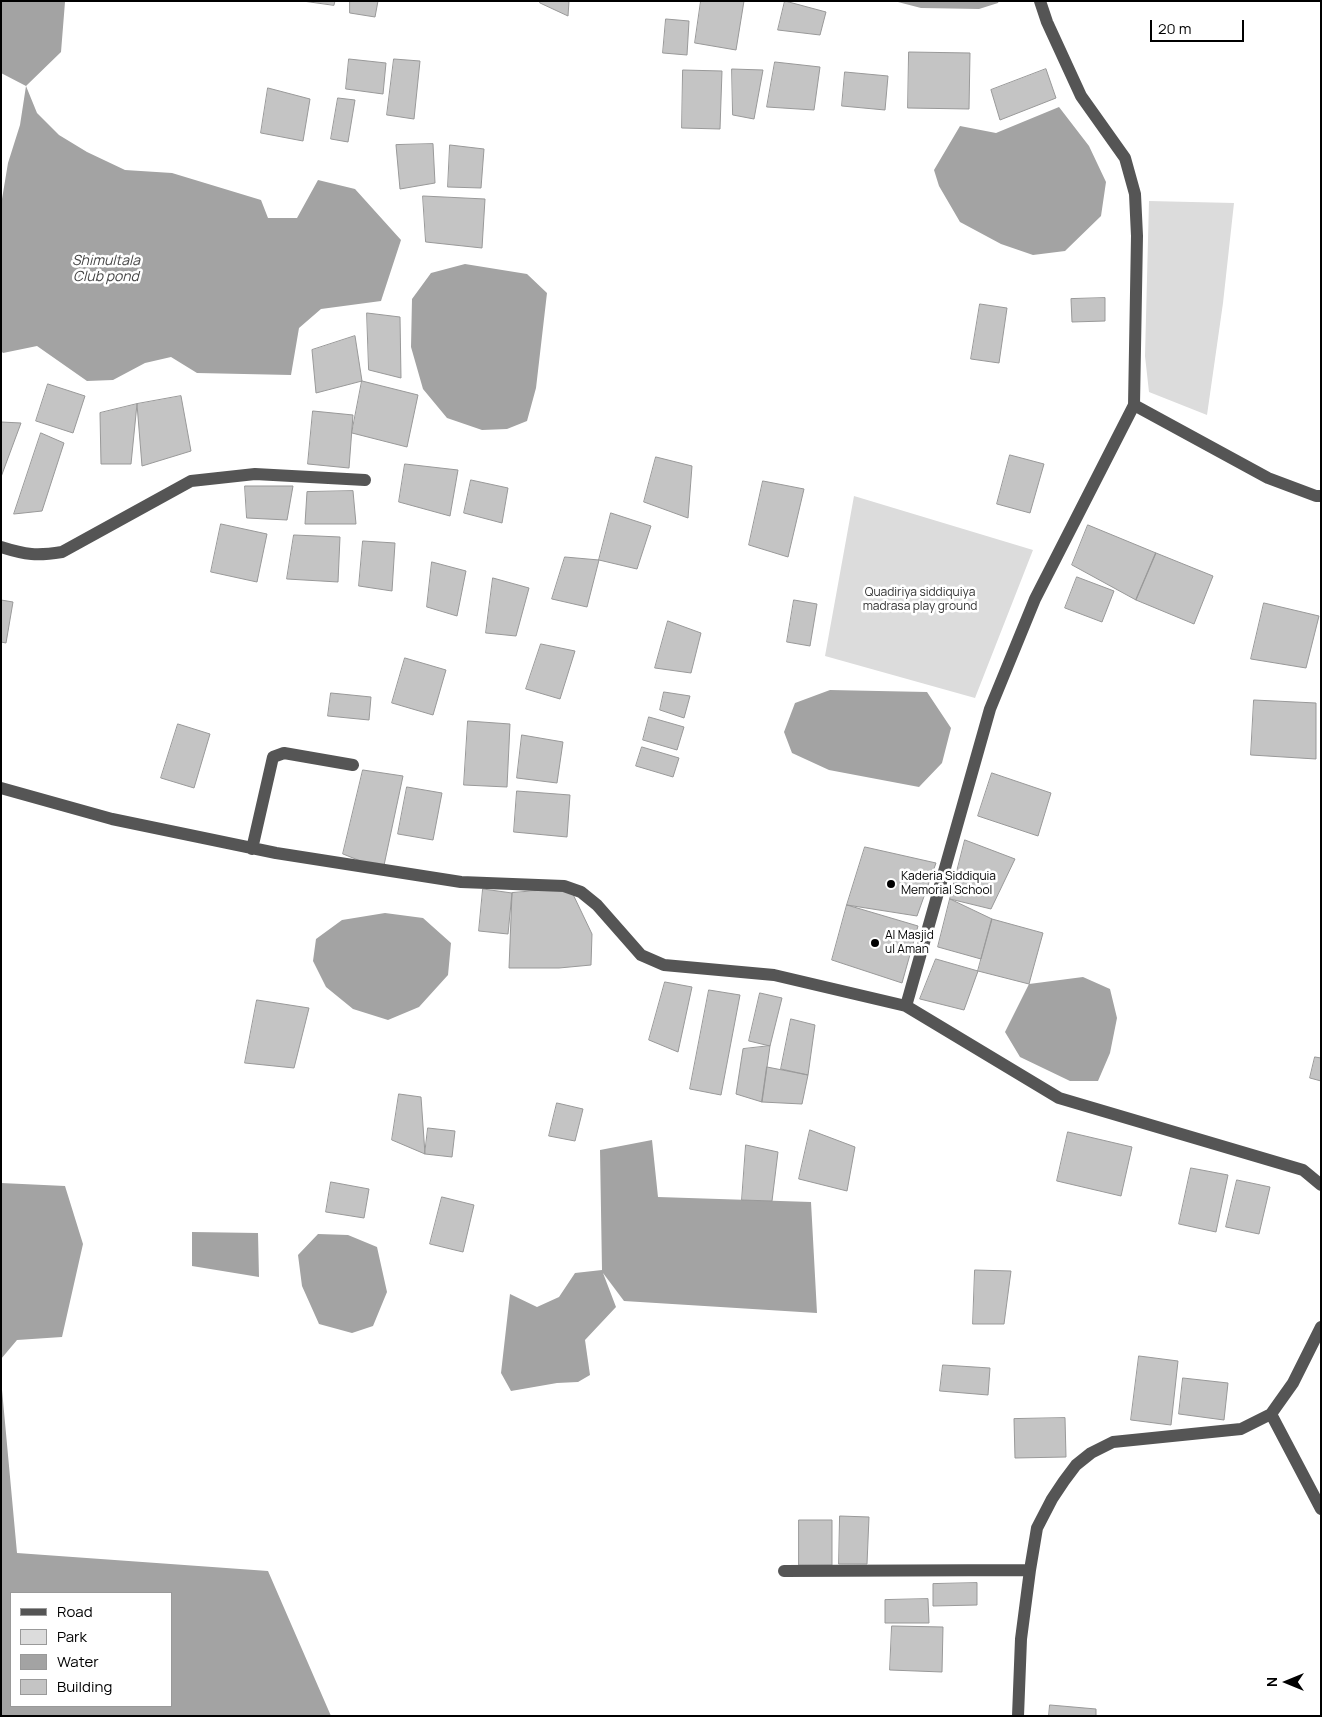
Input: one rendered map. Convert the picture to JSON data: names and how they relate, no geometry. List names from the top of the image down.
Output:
{
  "water": ["Shimultala Club pond"],
  "parks": ["Quadiriya siddiquiya madrasa play ground"],
  "places": ["Kaderia Siddiquia Memorial School", "Al Masjid ul Aman"],
  "legend": [
    "Road",
    "Park",
    "Water",
    "Building"
  ],
  "scale_bar": "20 m",
  "north": "left"
}
